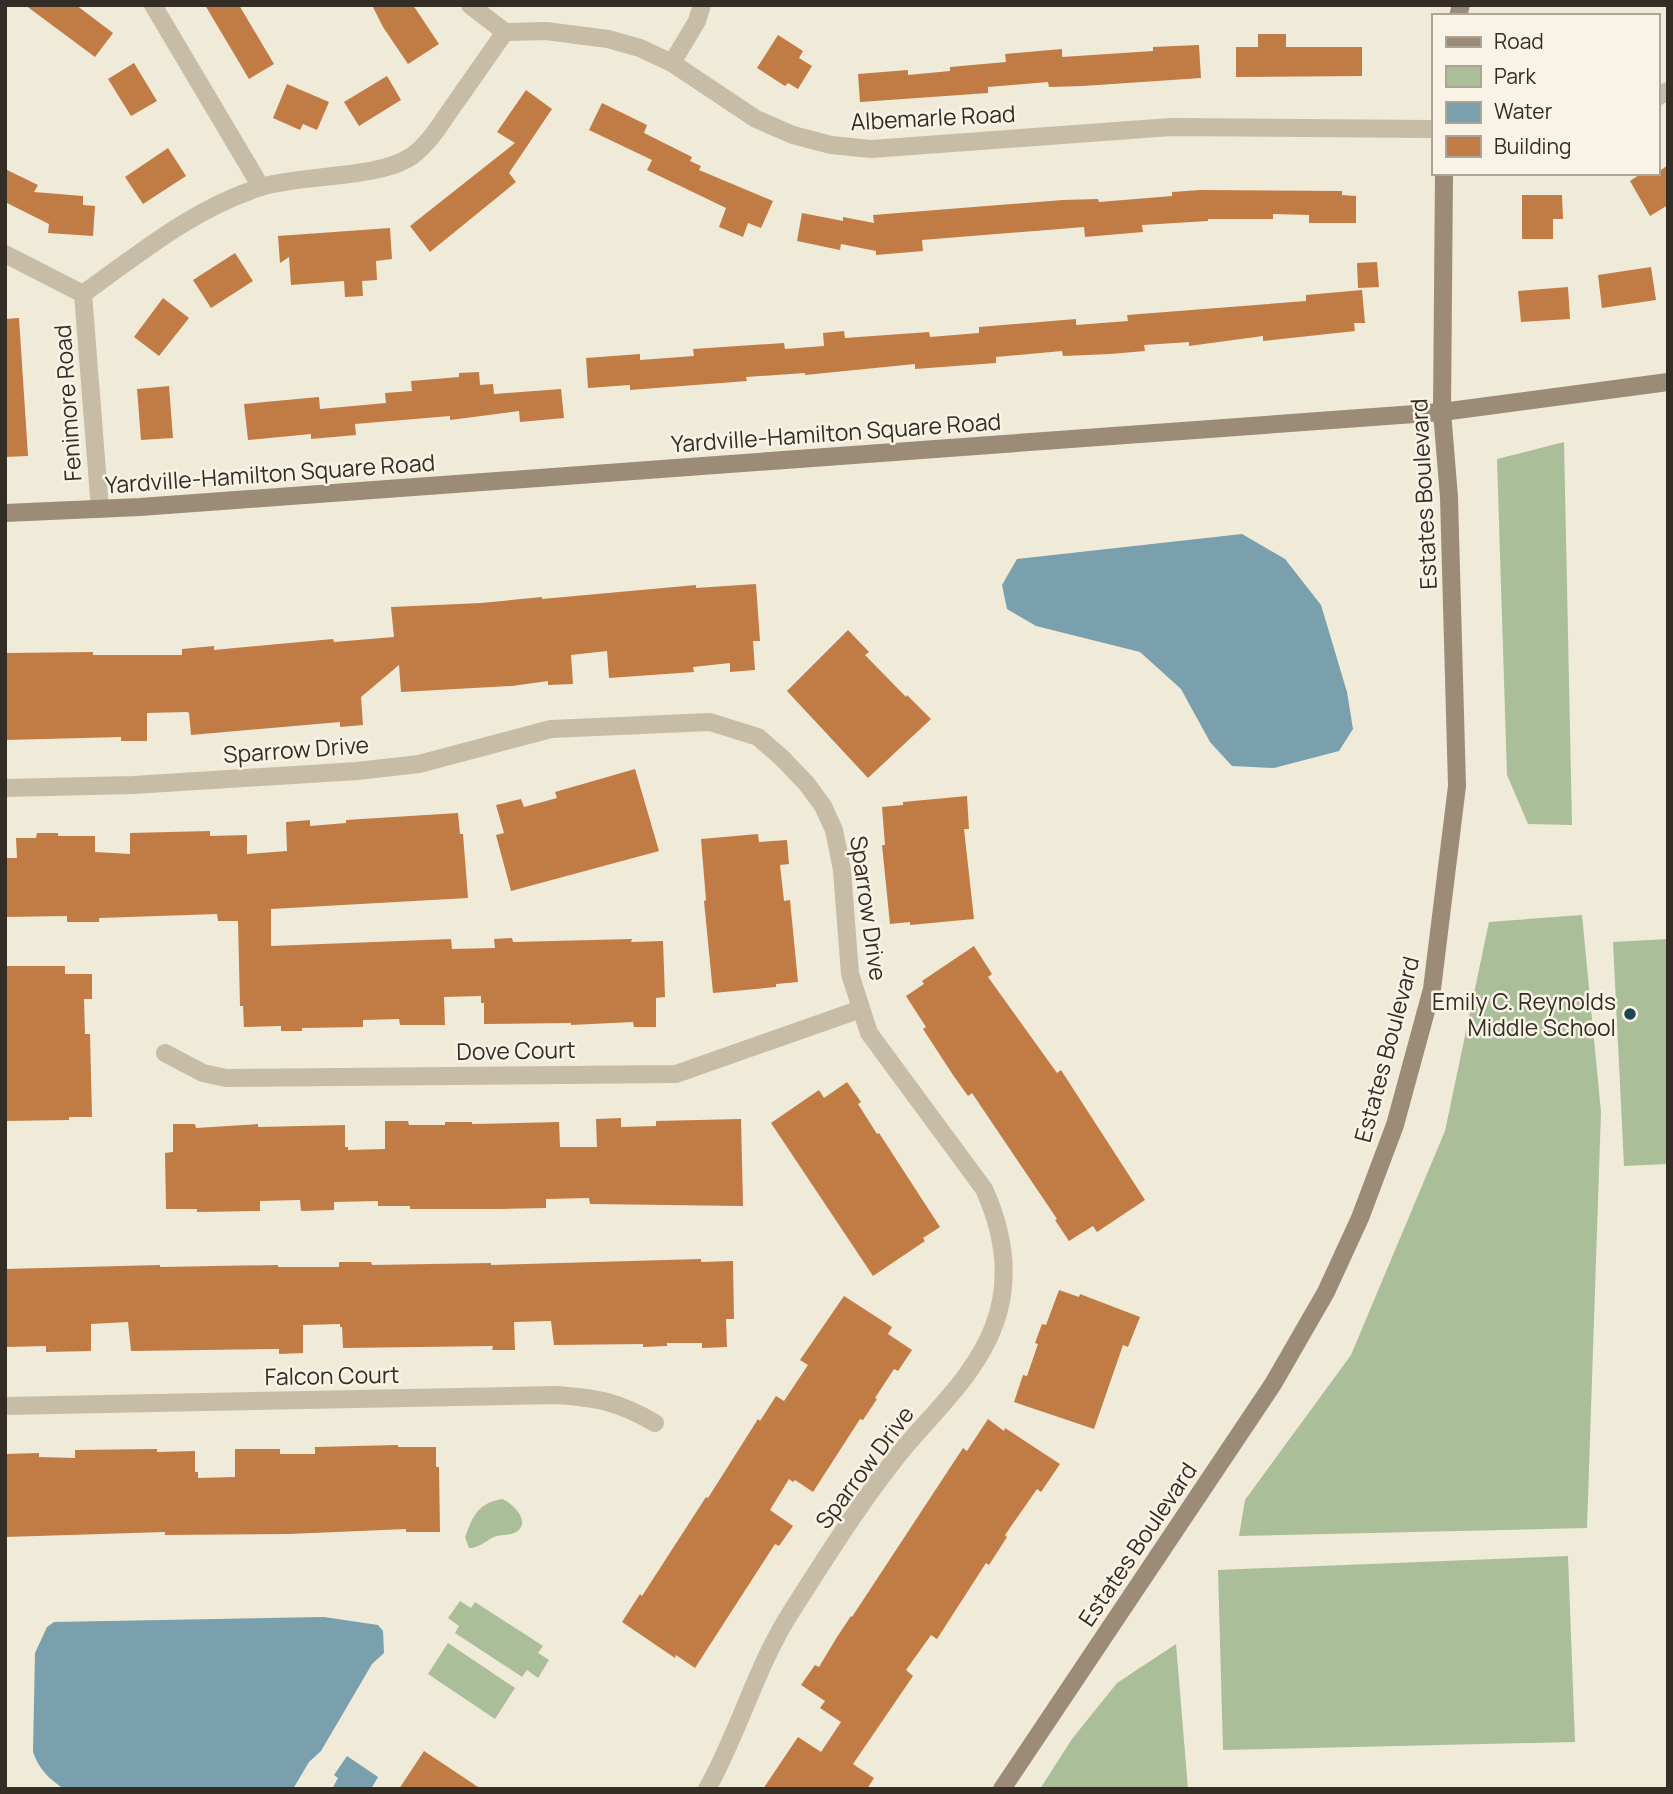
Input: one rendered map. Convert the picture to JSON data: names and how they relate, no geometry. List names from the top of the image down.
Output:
{
  "streets": {
    "street": [
      "Albemarle Road",
      "Fenimore Road",
      "Yardville-Hamilton Square Road",
      "Estates Boulevard",
      "Sparrow Drive",
      "Dove Court",
      "Falcon Court"
    ]
  },
  "crossings": [
    ["Fenimore Road", "Yardville-Hamilton Square Road"],
    ["Yardville-Hamilton Square Road", "Estates Boulevard"],
    ["Sparrow Drive", "Dove Court"]
  ],
  "places": ["Emily C. Reynolds Middle School"],
  "legend": [
    "Road",
    "Park",
    "Water",
    "Building"
  ]
}
